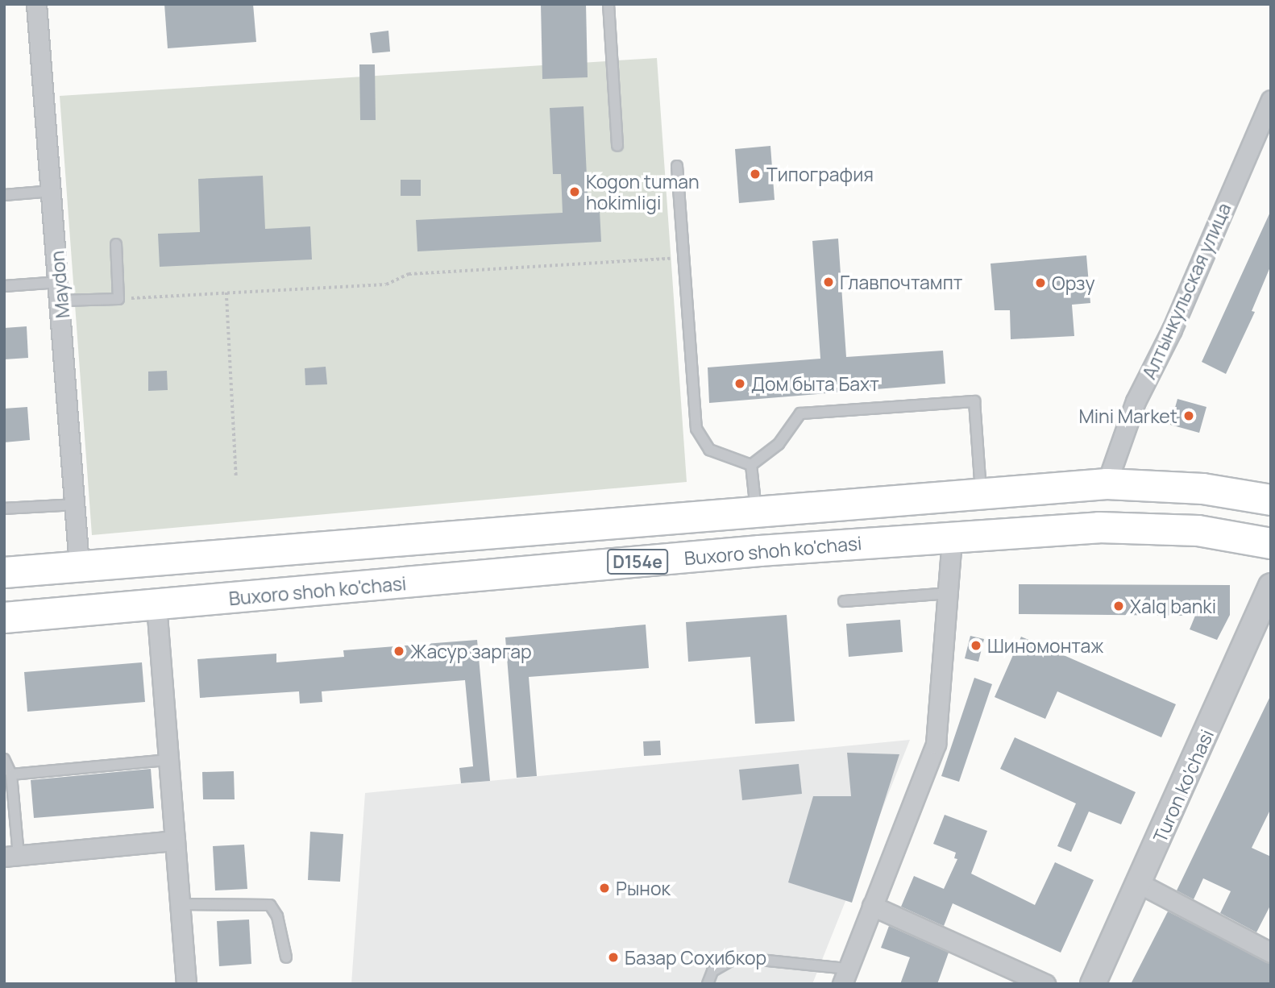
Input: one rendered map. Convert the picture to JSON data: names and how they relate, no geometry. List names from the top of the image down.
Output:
{
  "streets": {
    "main road": ["Buxoro shoh ko'chasi", "D154e"],
    "street": ["Maydon", "Алтынкульская улица", "Turon ko'chasi"]
  },
  "crossings": [
    ["Maydon", "D154e"],
    ["Алтынкульская улица", "D154e"]
  ],
  "places": [
    "Типография",
    "Kogon tuman hokimligi",
    "Главпочтампт",
    "Орзу",
    "Дом быта Бахт",
    "Mini Market",
    "Xalq banki",
    "Шиномонтаж",
    "Жасур заргар",
    "Рынок",
    "Базар Сохибкор"
  ]
}
